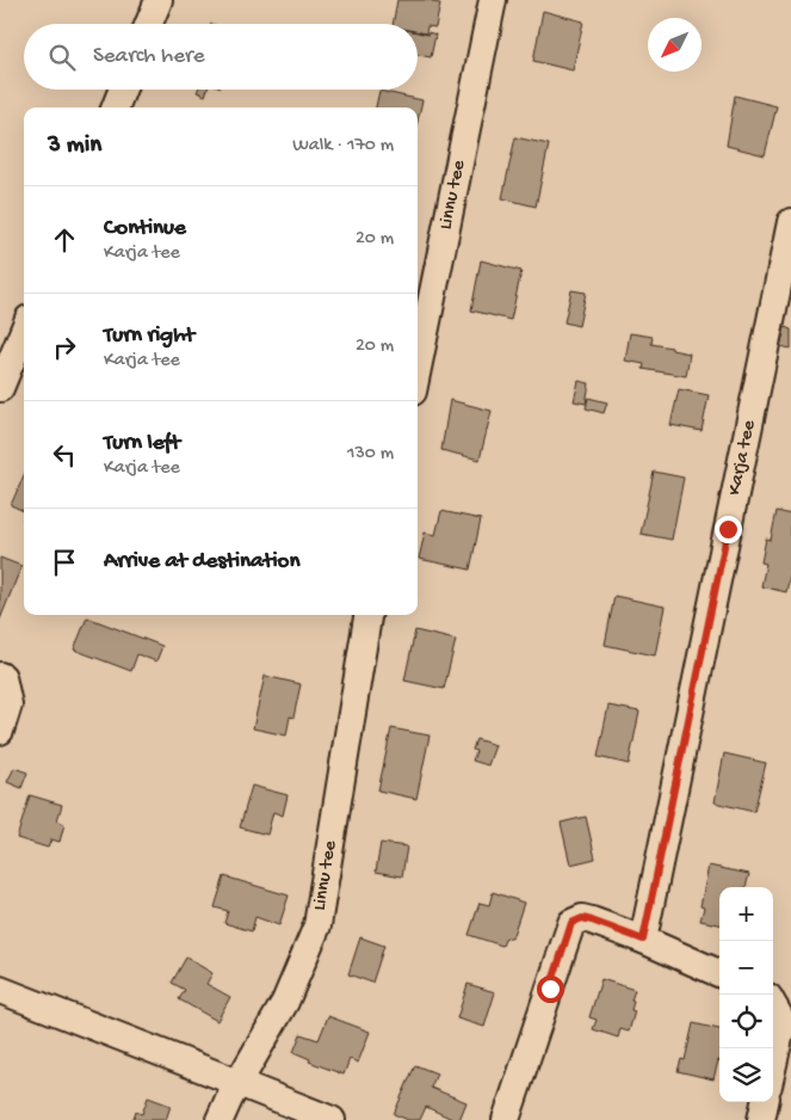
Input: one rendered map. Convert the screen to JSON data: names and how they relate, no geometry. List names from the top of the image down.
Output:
{
  "streets": {
    "street": ["Linnu tee", "Karja tee"]
  },
  "north": "bottom left",
  "page": {
    "search": "Search here",
    "heading": ["3 min", "Walk · 170 m"],
    "list": [
      ["Continue", "Karja tee", "20 m"],
      ["Turn right", "Karja tee", "20 m"],
      ["Turn left", "Karja tee", "130 m"],
      "Arrive at destination"
    ],
    "map_buttons": ["+", "−"]
  }
}
